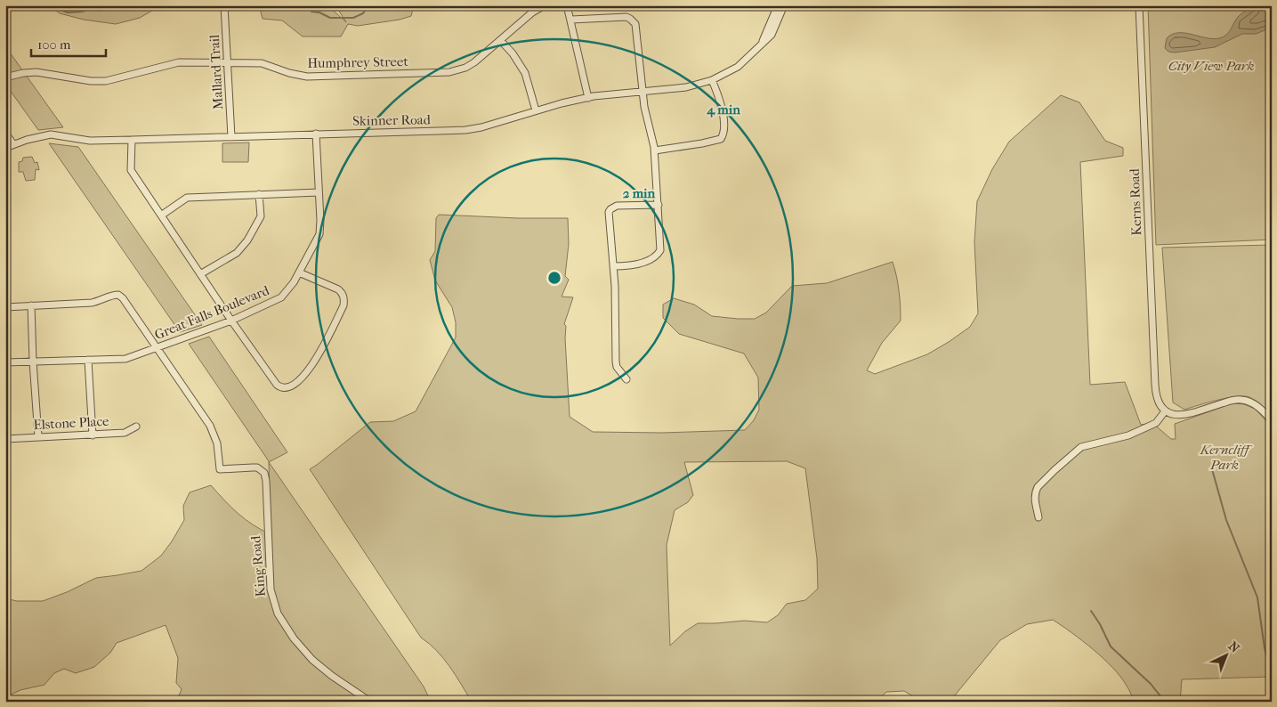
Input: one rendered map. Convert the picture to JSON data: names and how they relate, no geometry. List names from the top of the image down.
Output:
{
  "streets": {
    "street": [
      "Humphrey Street",
      "Mallard Trail",
      "Skinner Road",
      "Kerns Road",
      "Great Falls Boulevard",
      "Elstone Place",
      "King Road"
    ]
  },
  "crossings": [
    ["Humphrey Street", "Mallard Trail"],
    ["Mallard Trail", "Skinner Road"],
    ["Skinner Road", "Great Falls Boulevard"],
    ["Great Falls Boulevard", "King Road"]
  ],
  "parks": ["City View Park", "Kerncliff Park"],
  "scale_bar": "100 m",
  "north": "top right",
  "rings": ["4 min", "2 min"]
}
